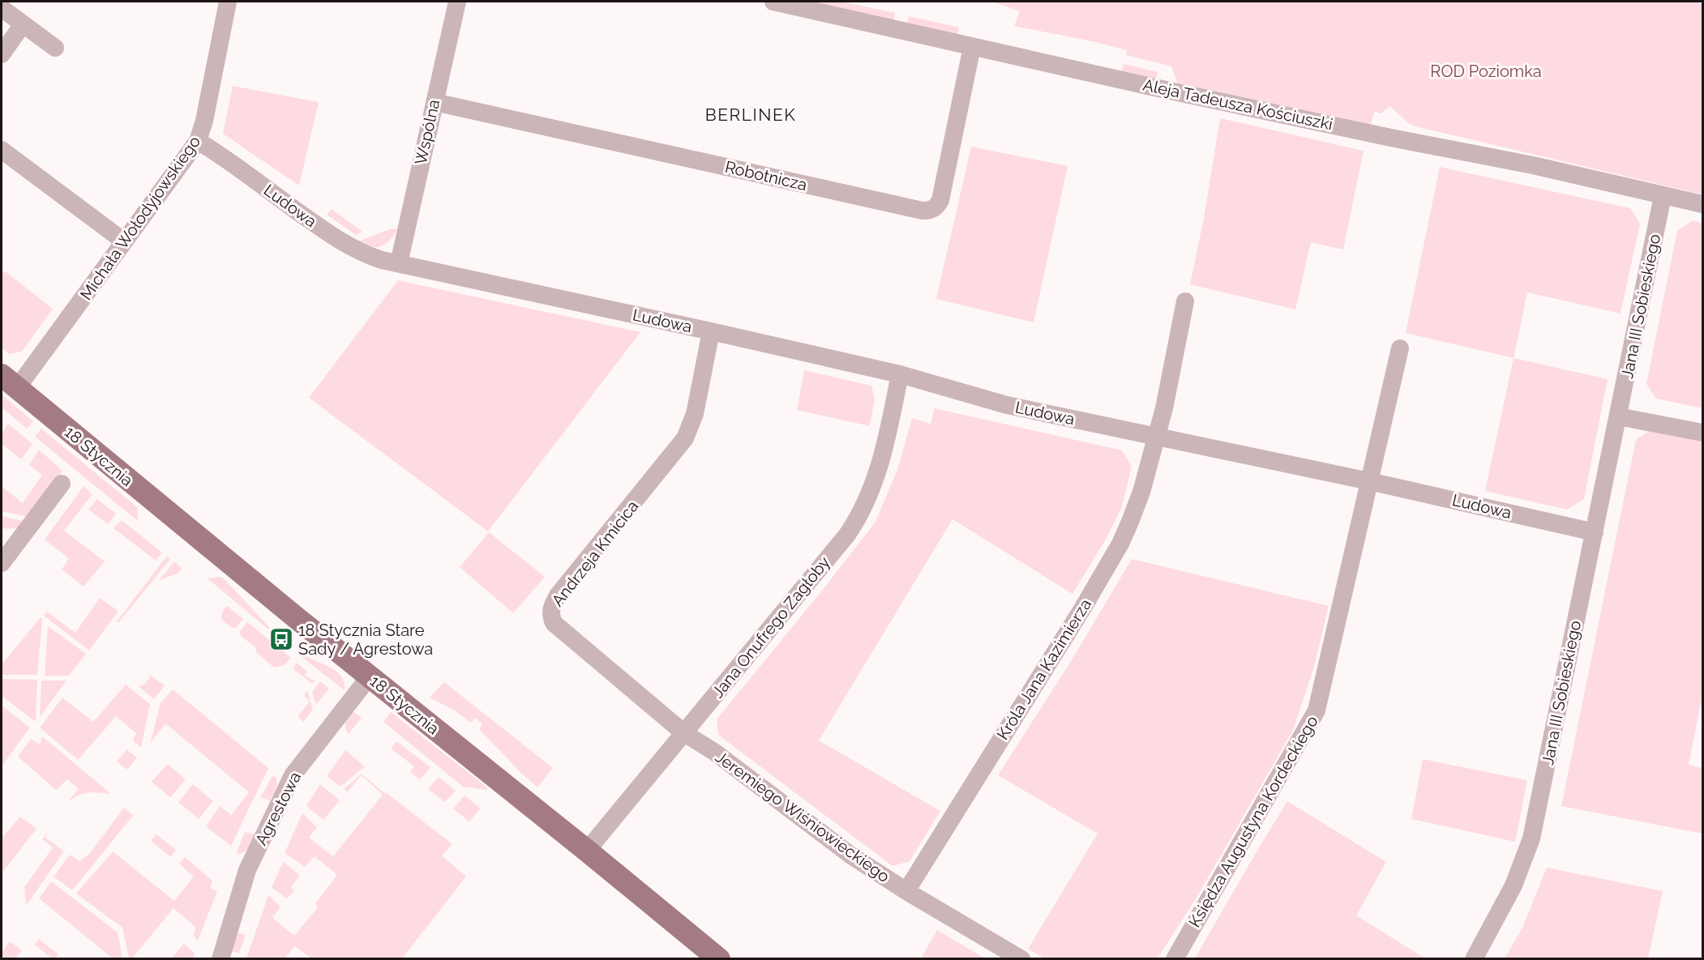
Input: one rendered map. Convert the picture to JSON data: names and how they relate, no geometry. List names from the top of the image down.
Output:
{
  "streets": {
    "main road": ["18 Stycznia"],
    "street": [
      "Aleja Tadeusza Kościuszki",
      "Wspólna",
      "Robotnicza",
      "Ludowa",
      "Michała Wołodyjowskiego",
      "Jana III Sobieskiego",
      "Andrzeja Kmicica",
      "Jana Onufrego Zagłoby",
      "Króla Jana Kazimierza",
      "Agrestowa",
      "Jeremiego Wiśniowieckiego",
      "Księdza Augustyna Kordeckiego"
    ]
  },
  "crossings": [
    ["Aleja Tadeusza Kościuszki", "Robotnicza"],
    ["Aleja Tadeusza Kościuszki", "Jana III Sobieskiego"],
    ["Wspólna", "Robotnicza"],
    ["Wspólna", "Ludowa"],
    ["Ludowa", "Michała Wołodyjowskiego"],
    ["Ludowa", "Jana III Sobieskiego"],
    ["Ludowa", "Andrzeja Kmicica"],
    ["Ludowa", "Jana Onufrego Zagłoby"],
    ["Ludowa", "Króla Jana Kazimierza"],
    ["Ludowa", "Księdza Augustyna Kordeckiego"],
    ["Michała Wołodyjowskiego", "18 Stycznia"],
    ["18 Stycznia", "Jana Onufrego Zagłoby"],
    ["18 Stycznia", "Agrestowa"],
    ["Andrzeja Kmicica", "Jana Onufrego Zagłoby"],
    ["Andrzeja Kmicica", "Jeremiego Wiśniowieckiego"],
    ["Jana Onufrego Zagłoby", "Jeremiego Wiśniowieckiego"],
    ["Króla Jana Kazimierza", "Jeremiego Wiśniowieckiego"]
  ],
  "districts": ["BERLINEK"],
  "parks": ["ROD Poziomka"],
  "places": {
    "bus stop": ["18 Stycznia Stare Sady / Agrestowa"]
  }
}
